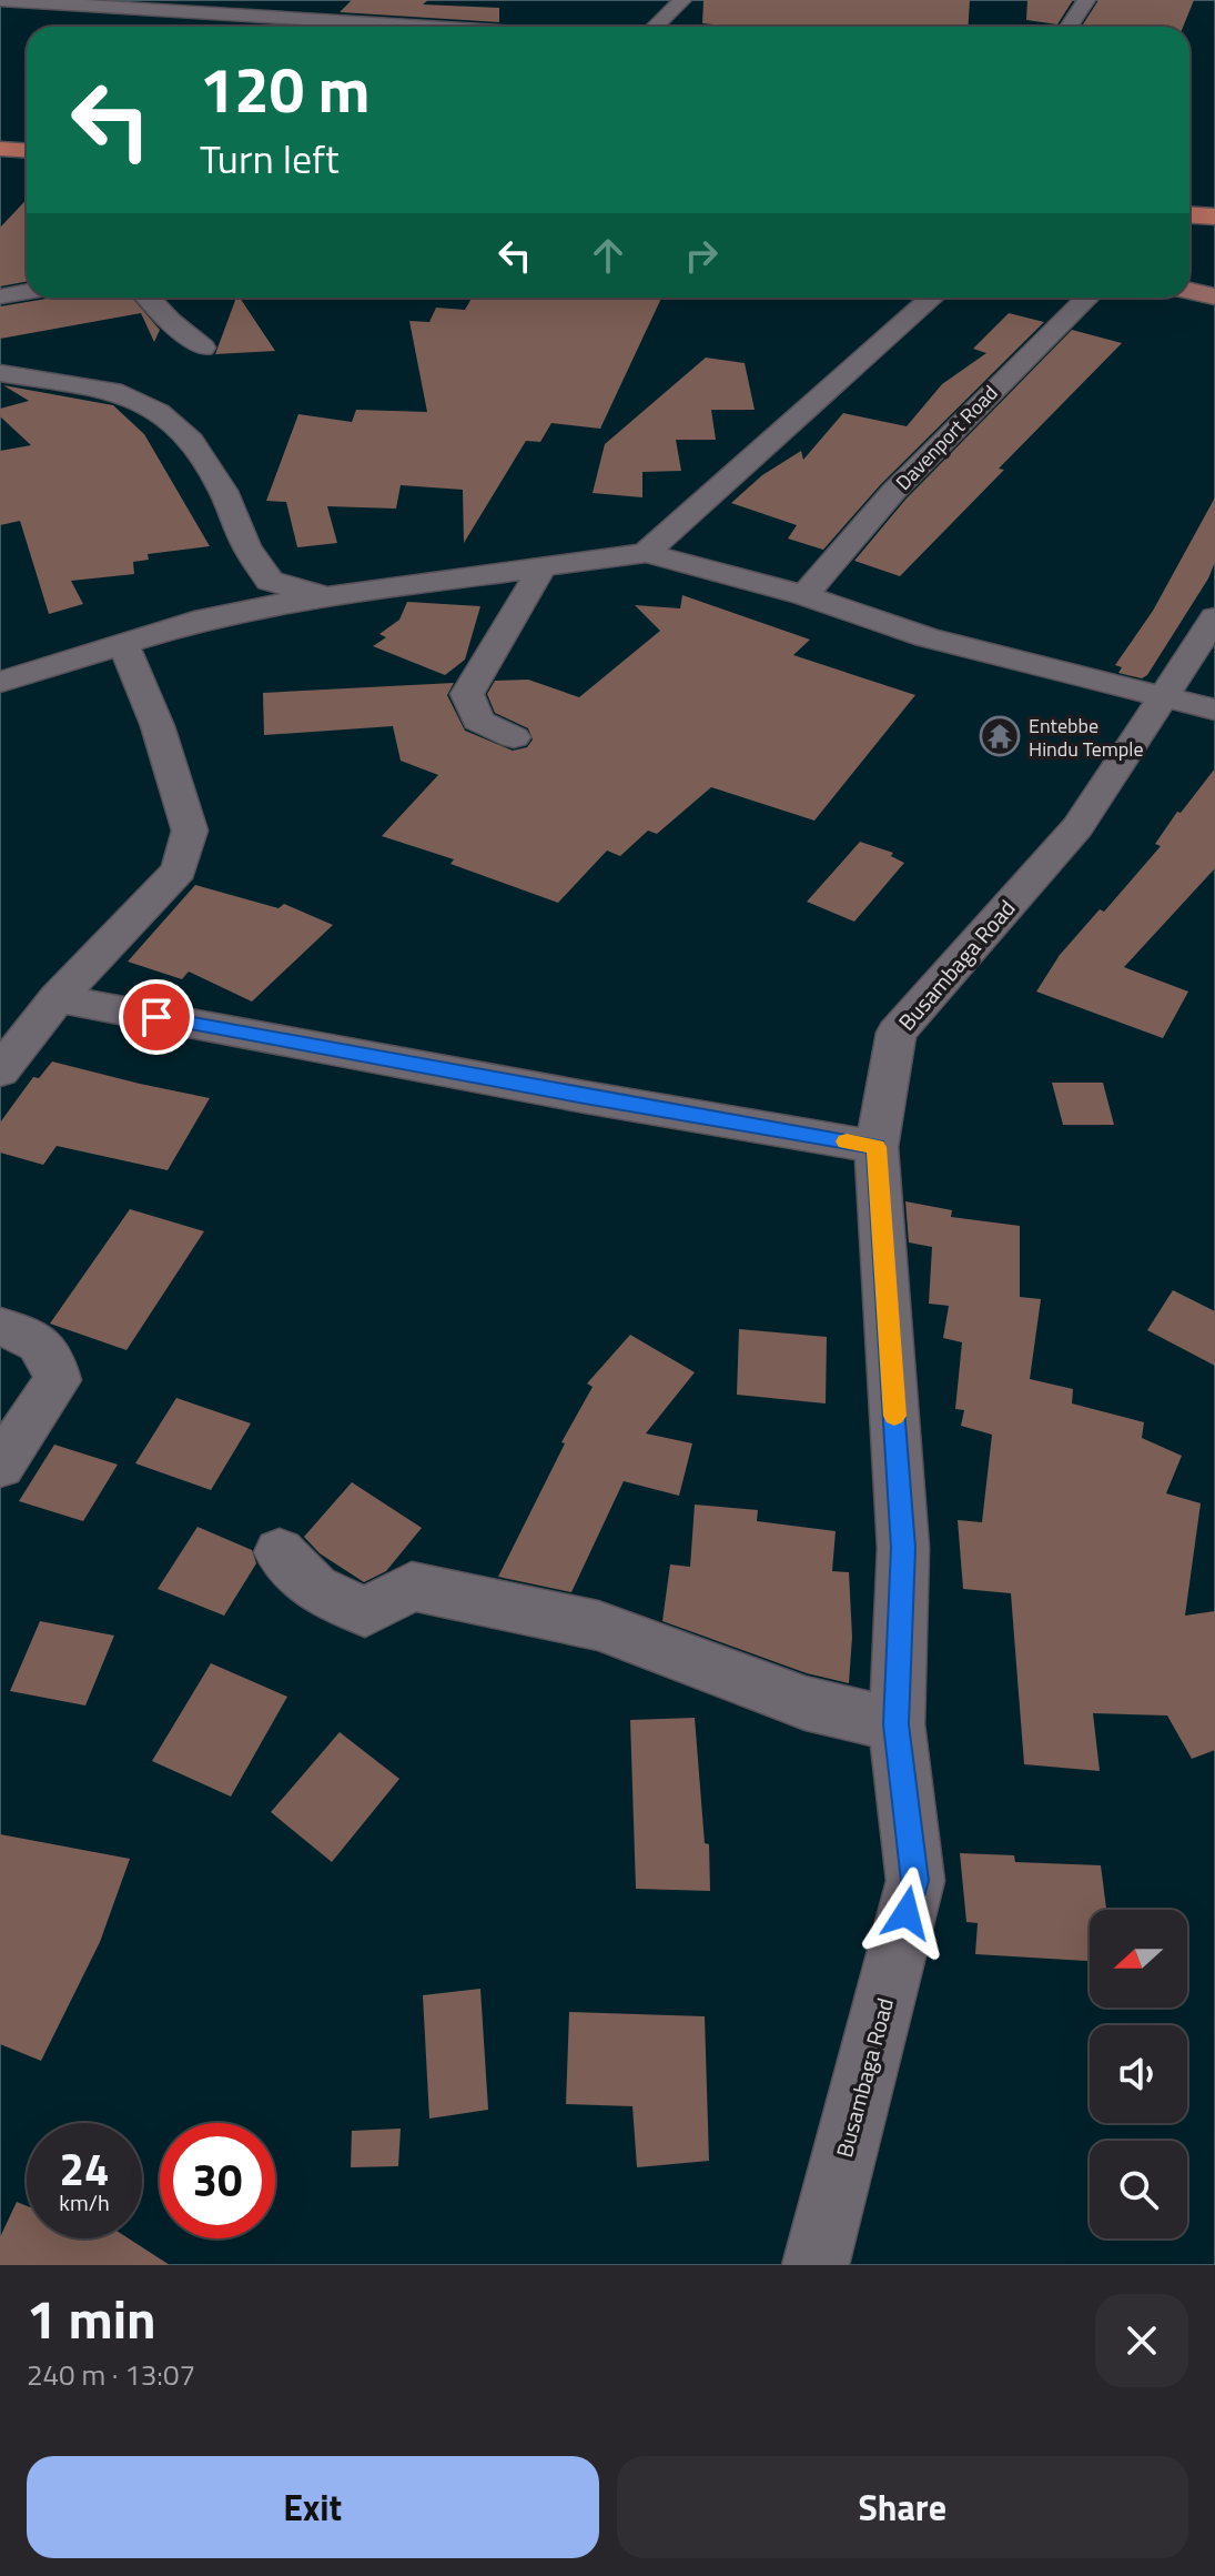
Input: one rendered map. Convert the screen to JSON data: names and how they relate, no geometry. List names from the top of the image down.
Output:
{
  "streets": {
    "street": ["Davenport Road", "Busambaga Road"]
  },
  "places": {
    "temple": ["Entebbe Hindu Temple"]
  },
  "north": "left",
  "page": {
    "turn": ["120 m", "Turn left"],
    "speed": "24 km/h",
    "limit": "30",
    "heading": ["1 min", "240 m · 13:07"],
    "buttons": ["Exit", "Share"]
  }
}
